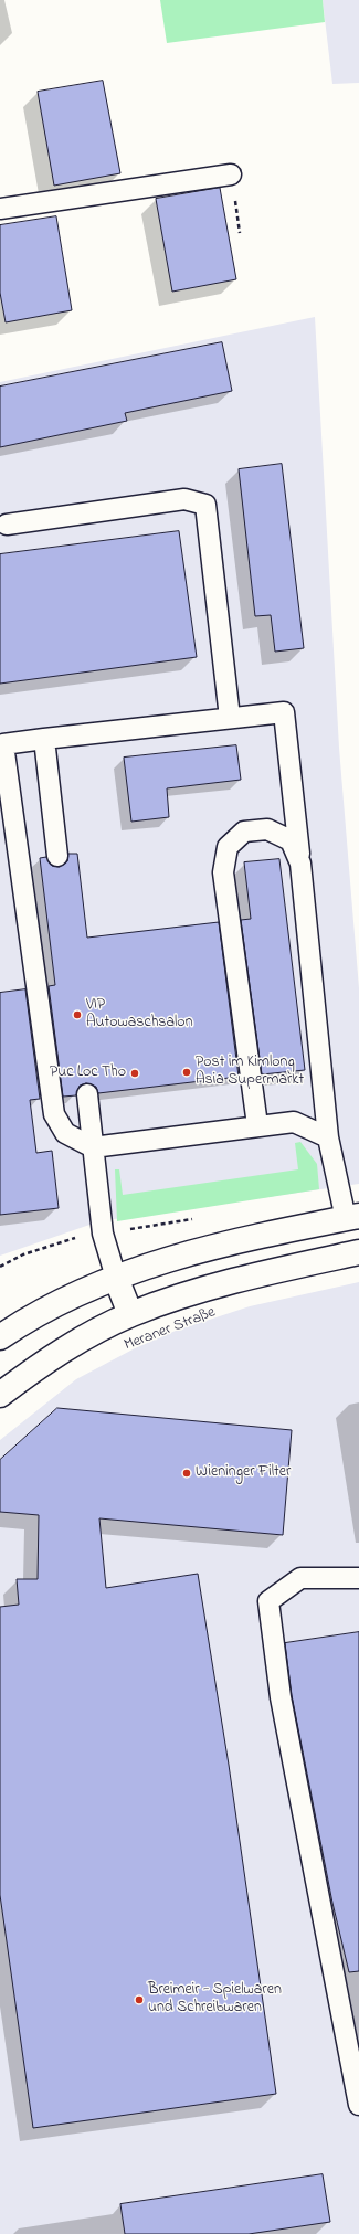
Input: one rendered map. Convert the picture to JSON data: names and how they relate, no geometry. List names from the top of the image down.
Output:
{
  "streets": {
    "main road": ["Meraner Straße"]
  },
  "places": [
    "VIP Autowaschsalon",
    "Post im Kimlong Asia Supermarkt",
    "Puc Loc Tho",
    "Wieninger Filter",
    "Breimeir - Spielwaren und Schreibwaren"
  ]
}
